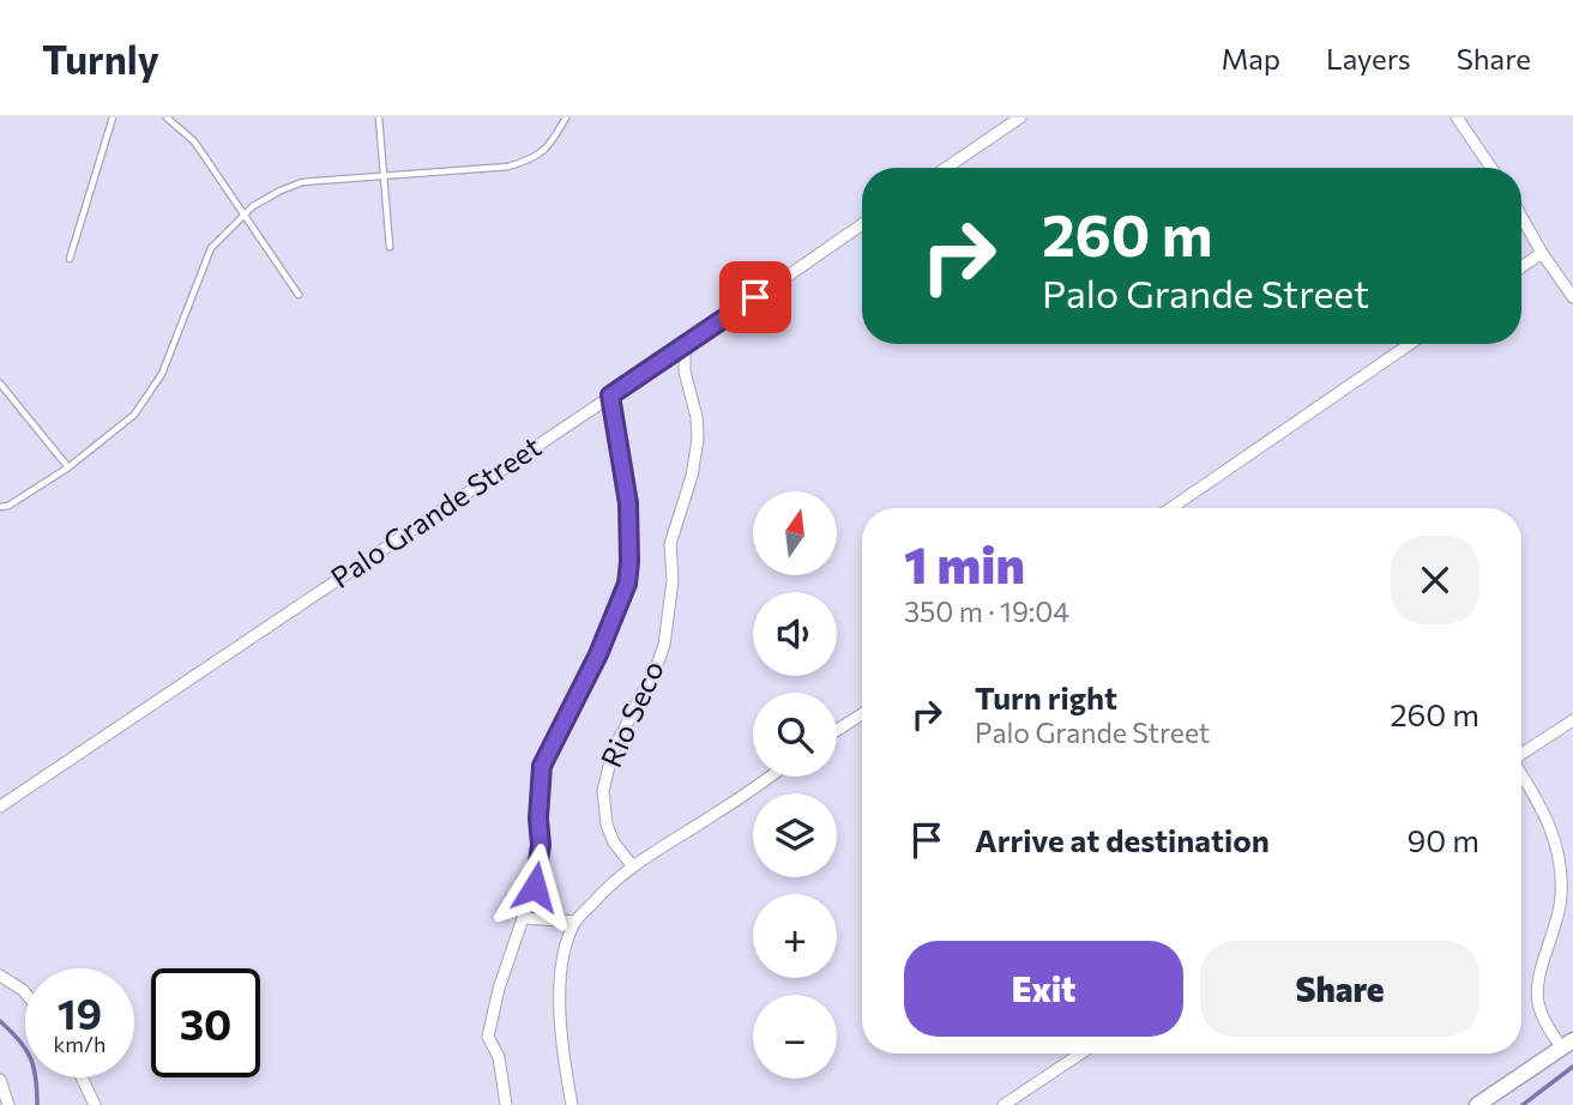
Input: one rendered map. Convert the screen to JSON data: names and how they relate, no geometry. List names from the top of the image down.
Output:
{
  "streets": {
    "street": ["Palo Grande Street", "Rio Seco"]
  },
  "crossings": [
    ["Palo Grande Street", "Rio Seco"]
  ],
  "north": "top",
  "page": {
    "header": "Turnly",
    "nav": ["Map", "Layers", "Share"],
    "turn": ["260 m", "Palo Grande Street"],
    "map_buttons": ["+", "−"],
    "heading": ["1 min", "350 m · 19:04"],
    "list": [
      {
        "name": "Turn right",
        "note": "Palo Grande Street",
        "value": "260 m"
      },
      {
        "name": "Arrive at destination",
        "value": "90 m"
      }
    ],
    "buttons": ["Exit", "Share"],
    "speed": "19 km/h",
    "limit": "30"
  }
}
